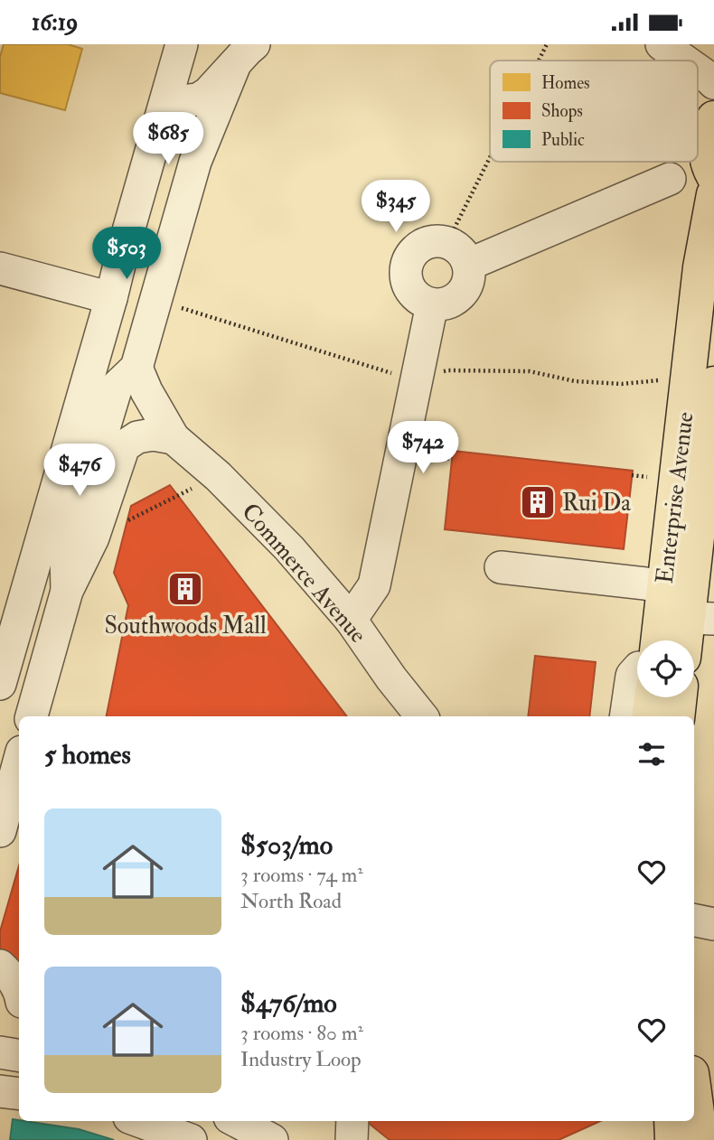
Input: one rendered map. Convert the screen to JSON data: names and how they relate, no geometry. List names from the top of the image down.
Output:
{
  "streets": {
    "main road": ["Enterprise Avenue"],
    "street": ["Commerce Avenue"]
  },
  "places": {
    "building": ["Rui Da", "Southwoods Mall"]
  },
  "legend": ["Homes", "Shops", "Public"],
  "page": {
    "status": "16:19",
    "price": [
      "$685",
      "$345",
      "$503",
      "$742",
      "$476"
    ],
    "heading": "5 homes",
    "list": [
      {
        "name": "$503/mo",
        "note": "3 rooms · 74 m² · North Road"
      },
      {
        "name": "$476/mo",
        "note": "3 rooms · 80 m² · Industry Loop"
      }
    ]
  }
}
